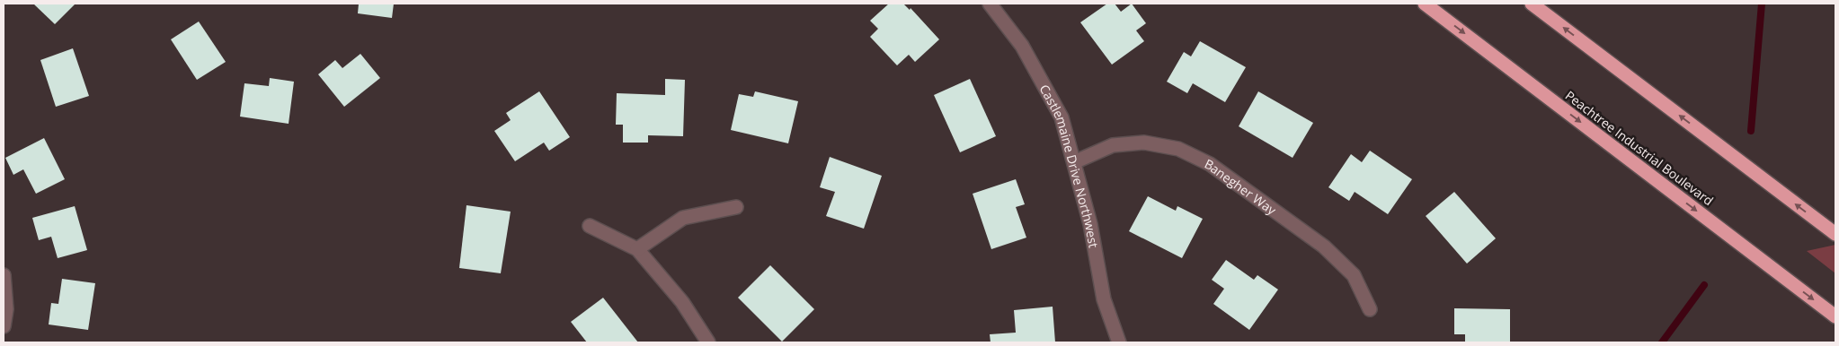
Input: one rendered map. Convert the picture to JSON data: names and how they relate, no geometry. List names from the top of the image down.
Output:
{
  "streets": {
    "highway": ["Peachtree Industrial Boulevard"],
    "street": ["Castlemaine Drive Northwest", "Banegher Way"]
  },
  "crossings": [
    ["Castlemaine Drive Northwest", "Banegher Way"]
  ]
}
